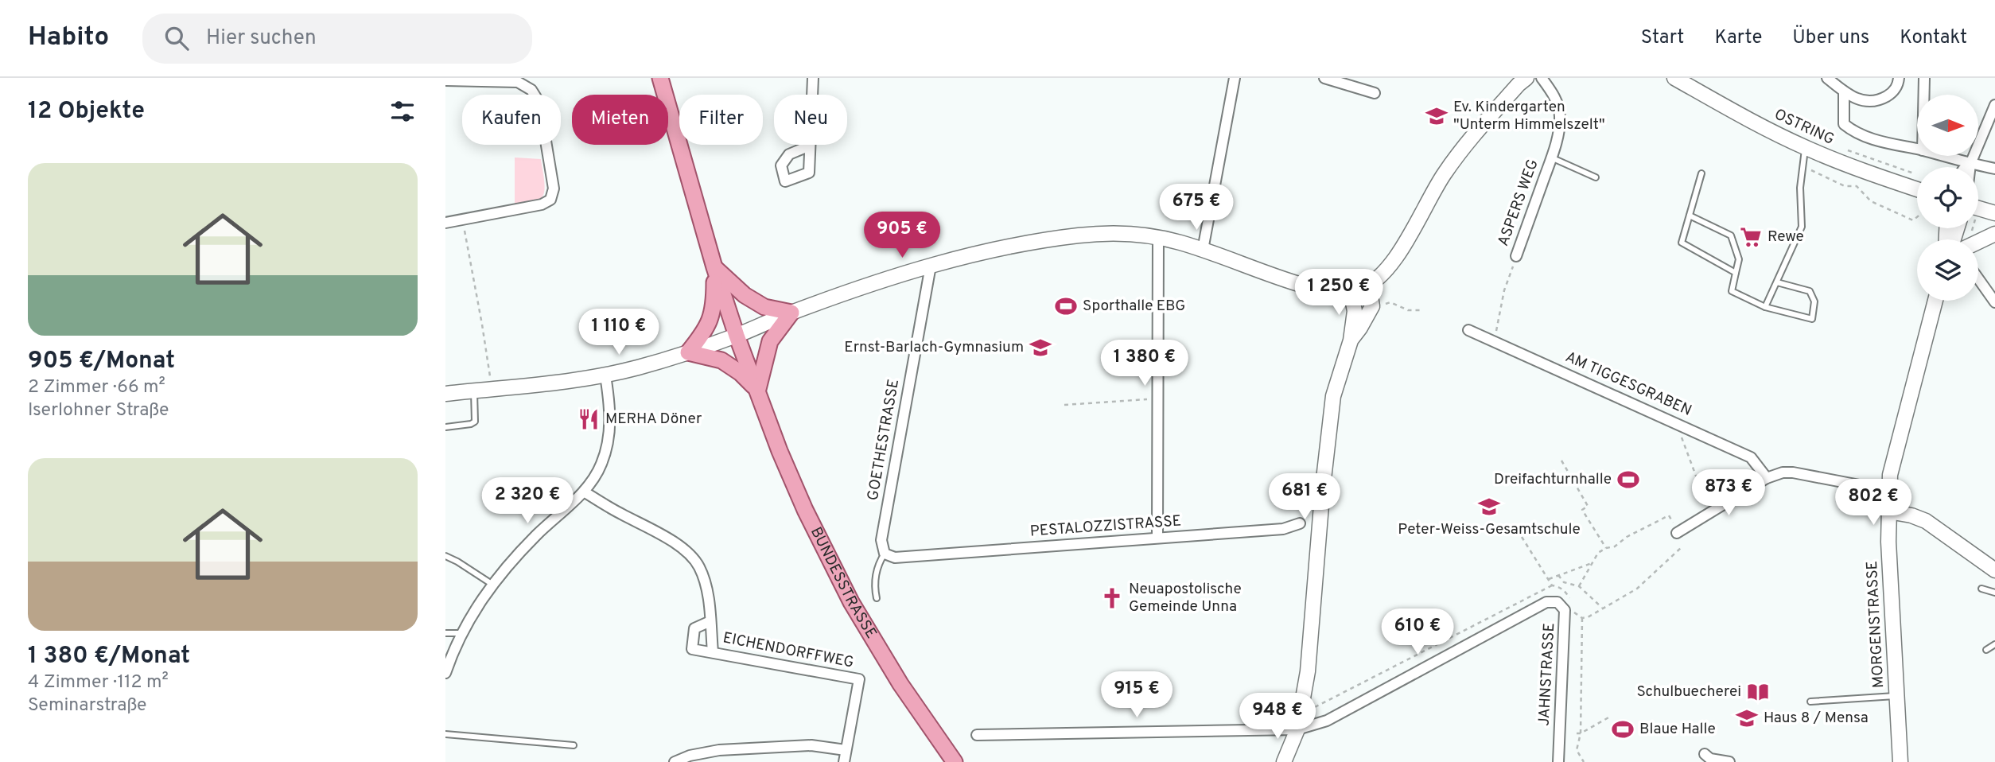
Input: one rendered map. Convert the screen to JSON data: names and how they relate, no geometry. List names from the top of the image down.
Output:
{
  "streets": {
    "main road": ["OSTRING", "BUNDESSTRASSE", "MORGENSTRASSE"],
    "street": [
      "ASPERS WEG",
      "AM TIGGESGRABEN",
      "GOETHESTRASSE",
      "PESTALOZZISTRASSE",
      "EICHENDORFFWEG",
      "JAHNSTRASSE"
    ]
  },
  "crossings": [
    ["ASPERS WEG", "AM TIGGESGRABEN"],
    ["GOETHESTRASSE", "PESTALOZZISTRASSE"]
  ],
  "places": {
    "school or university": [
      "Ev. Kindergarten \"Unterm Himmelszelt\"",
      "Ernst-Barlach-Gymnasium",
      "Peter-Weiss-Gesamtschule",
      "Haus 8 / Mensa"
    ],
    "supermarket": ["Rewe"],
    "sports": ["Sporthalle EBG", "Dreifachturnhalle", "Blaue Halle"],
    "restaurant": ["MERHA Döner"],
    "church": ["Neuapostolische Gemeinde Unna"],
    "library": ["Schulbuecherei"]
  },
  "north": "right",
  "page": {
    "header": "Habito",
    "search": "Hier suchen",
    "nav": [
      "Start",
      "Karte",
      "Über uns",
      "Kontakt"
    ],
    "heading": "12 Objekte",
    "chip": [
      "Kaufen",
      "Mieten",
      "Filter",
      "Neu"
    ],
    "list": [
      {
        "name": "905 €/Monat",
        "note": "2 Zimmer · 66 m² · Iserlohner Straße"
      },
      {
        "name": "1 380 €/Monat",
        "note": "4 Zimmer · 112 m² · Seminarstraße"
      }
    ],
    "price": [
      "675 €",
      "905 €",
      "1 250 €",
      "1 110 €",
      "1 380 €",
      "873 €",
      "681 €",
      "2 320 €",
      "802 €",
      "610 €",
      "915 €",
      "948 €"
    ]
  }
}
